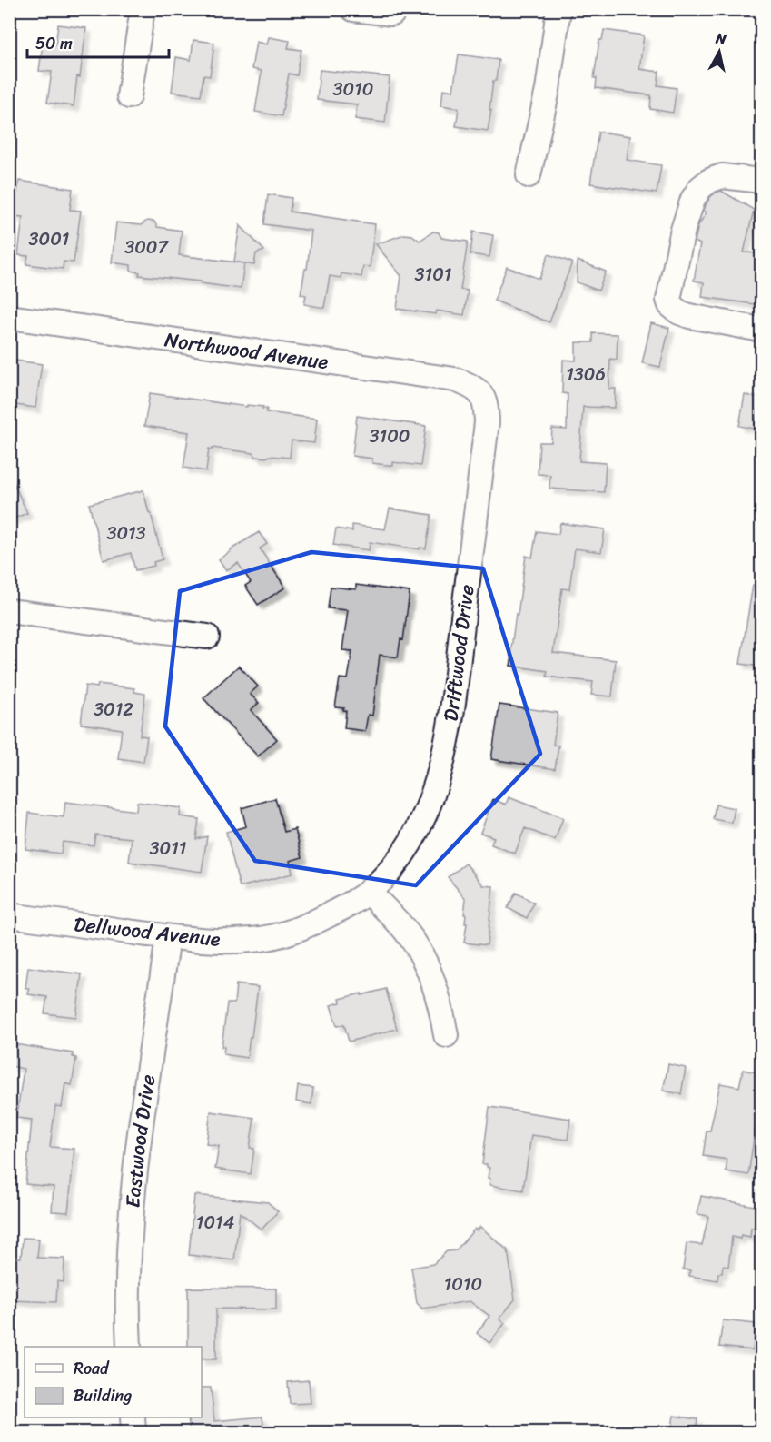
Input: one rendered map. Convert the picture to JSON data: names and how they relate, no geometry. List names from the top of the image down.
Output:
{
  "streets": {
    "street": [
      "Northwood Avenue",
      "Driftwood Drive",
      "Dellwood Avenue",
      "Eastwood Drive"
    ]
  },
  "crossings": [
    ["Northwood Avenue", "Driftwood Drive"],
    ["Driftwood Drive", "Dellwood Avenue"],
    ["Dellwood Avenue", "Eastwood Drive"]
  ],
  "house_numbers": [
    "3010",
    "3001",
    "3007",
    "3101",
    "1306",
    "3100",
    "3013",
    "3012",
    "3011",
    "1014",
    "1010"
  ],
  "legend": ["Road", "Building"],
  "scale_bar": "50 m",
  "north": "top"
}
